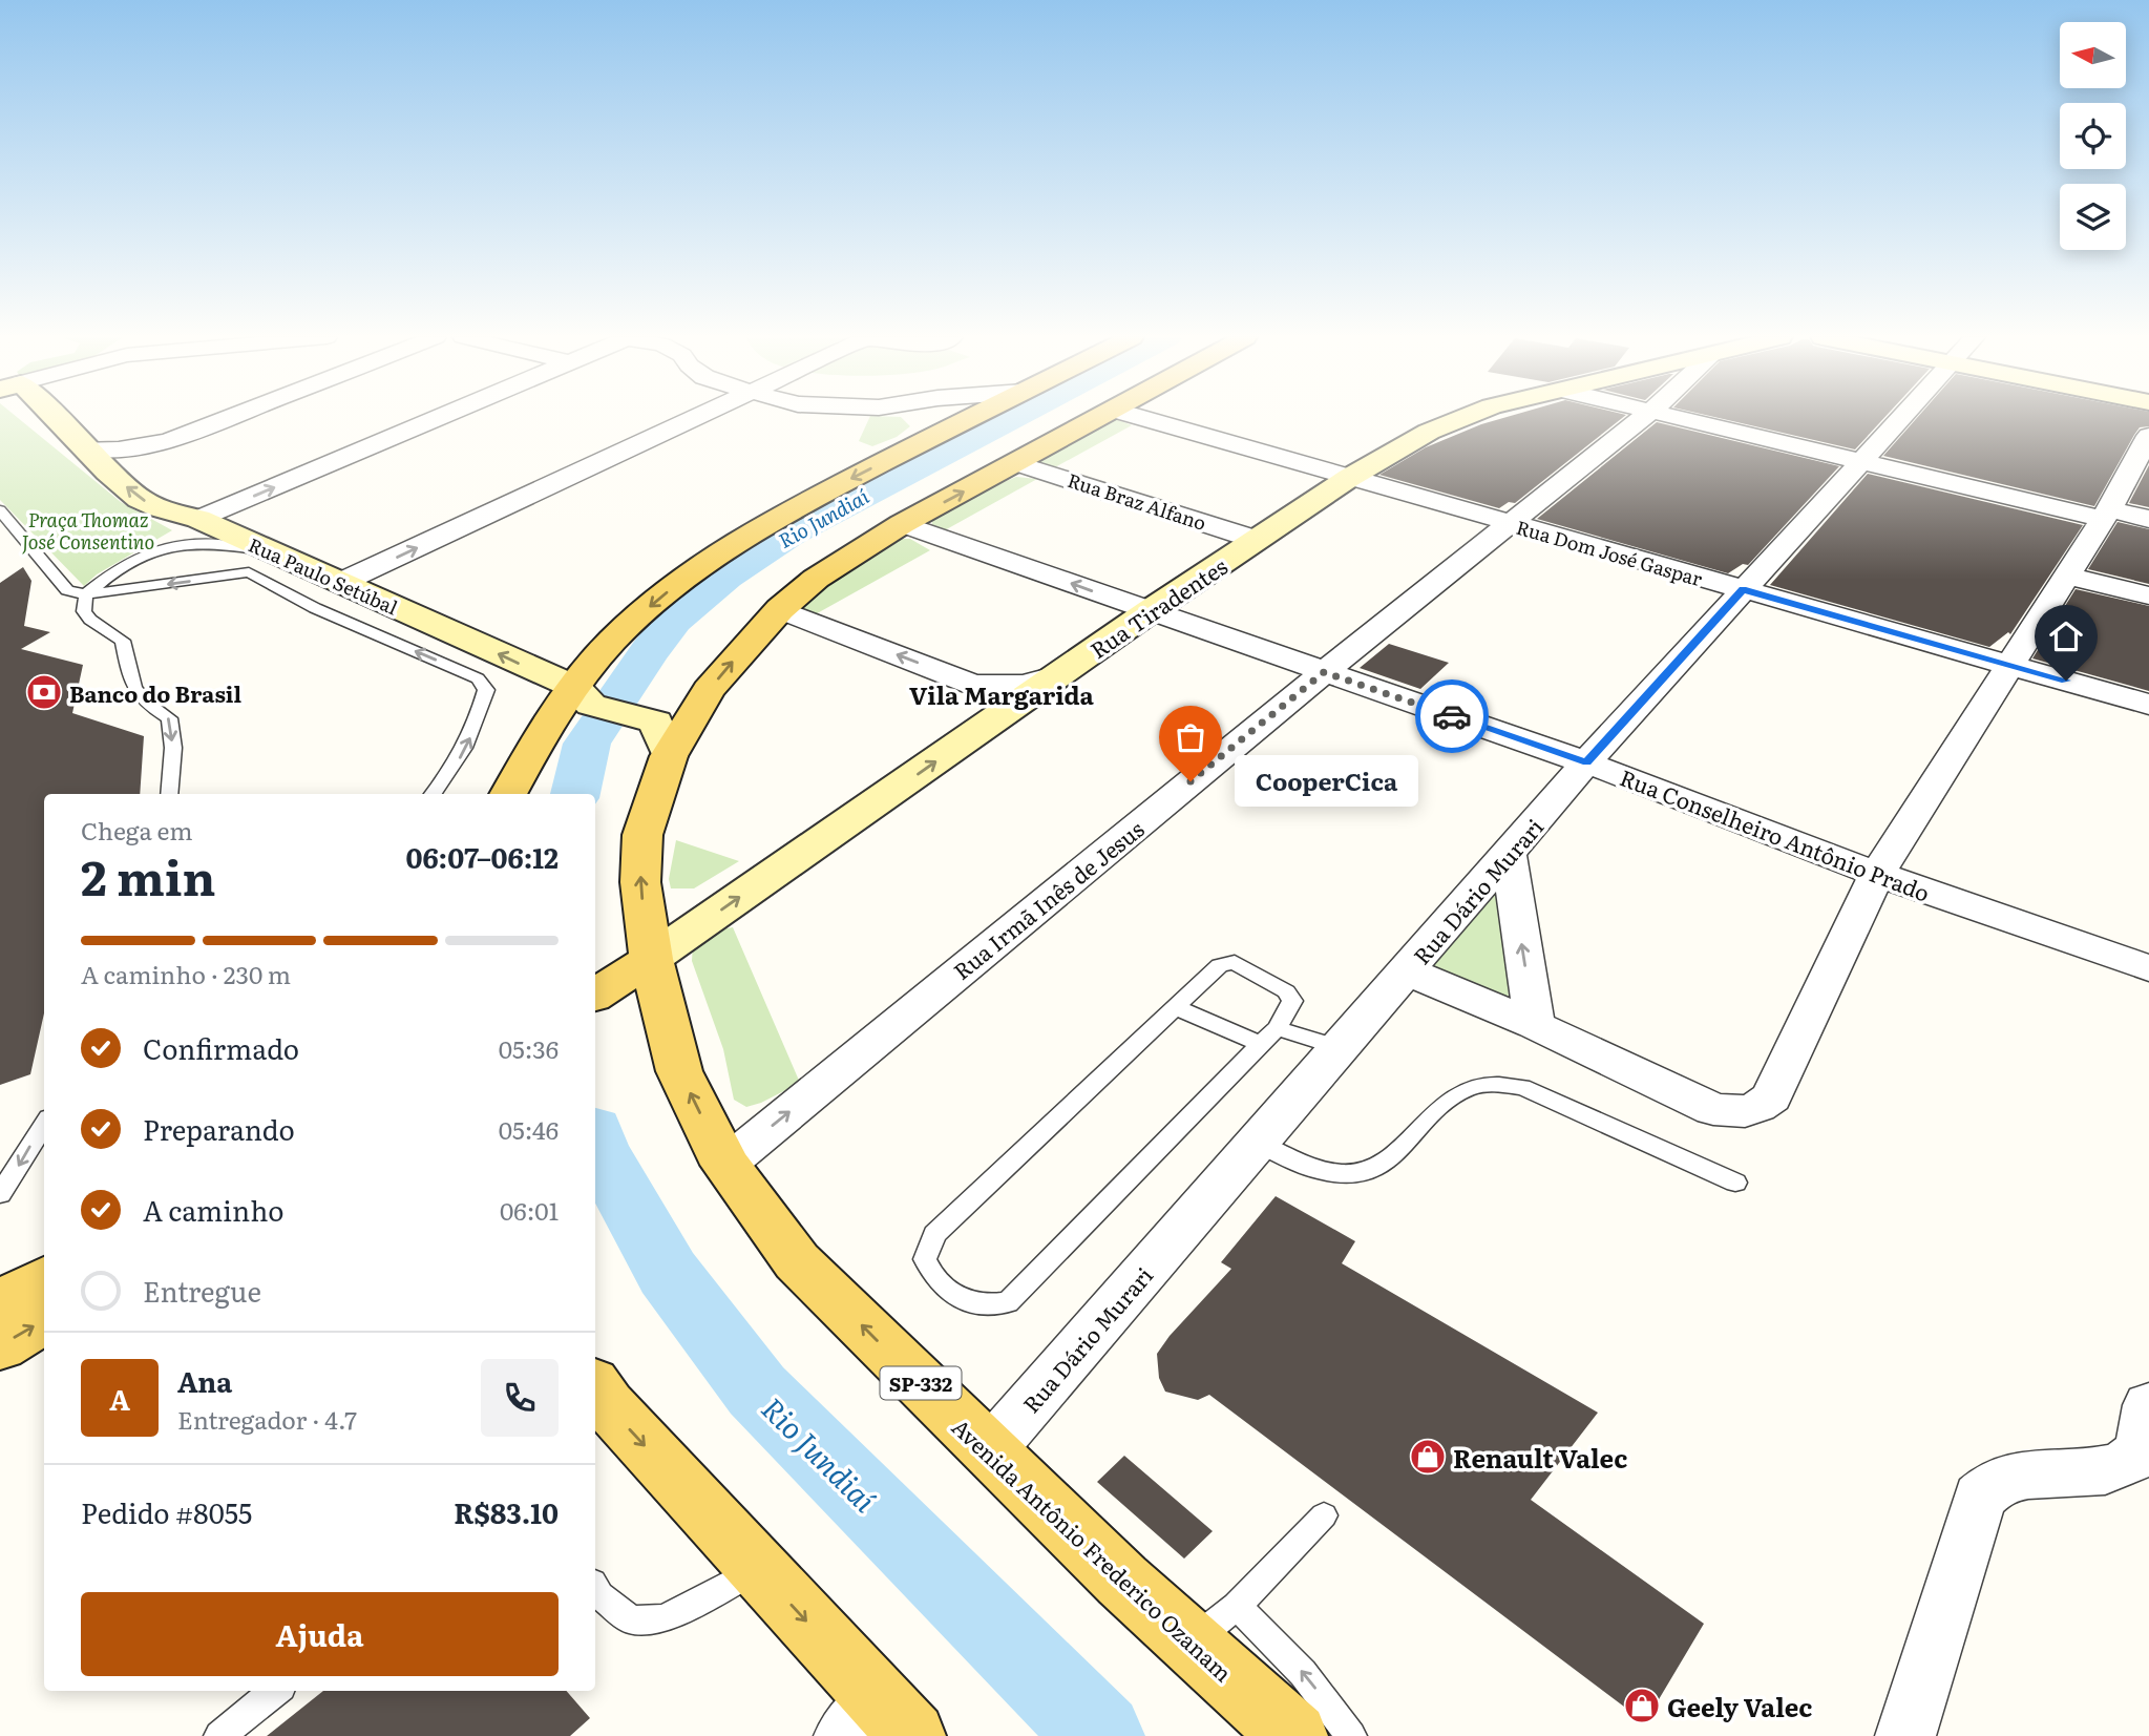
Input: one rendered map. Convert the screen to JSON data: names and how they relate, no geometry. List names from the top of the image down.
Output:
{
  "streets": {
    "main road": ["SP-332", "Avenida Antônio Frederico Ozanam"],
    "street": [
      "Rua Braz Alfano",
      "Rua Dom José Gaspar",
      "Rua Paulo Setúbal",
      "Rua Tiradentes",
      "Rua Conselheiro Antônio Prado",
      "Rua Dário Murari",
      "Rua Irmã Inês de Jesus"
    ]
  },
  "crossings": [
    ["Rua Braz Alfano", "Rua Tiradentes"],
    ["Rua Braz Alfano", "Avenida Antônio Frederico Ozanam"],
    ["Rua Dom José Gaspar", "Rua Tiradentes"],
    ["Rua Dom José Gaspar", "Rua Dário Murari"],
    ["Rua Dom José Gaspar", "Rua Irmã Inês de Jesus"],
    ["Rua Paulo Setúbal", "Avenida Antônio Frederico Ozanam"],
    ["Rua Tiradentes", "Rua Conselheiro Antônio Prado"],
    ["Rua Tiradentes", "Avenida Antônio Frederico Ozanam"],
    ["Rua Conselheiro Antônio Prado", "Rua Dário Murari"],
    ["Rua Conselheiro Antônio Prado", "Rua Irmã Inês de Jesus"],
    ["Rua Conselheiro Antônio Prado", "Avenida Antônio Frederico Ozanam"],
    ["Rua Dário Murari", "Avenida Antônio Frederico Ozanam"],
    ["Rua Irmã Inês de Jesus", "Avenida Antônio Frederico Ozanam"]
  ],
  "one_way": ["Rua Paulo Setúbal", "Rua Tiradentes", "Rua Irmã Inês de Jesus"],
  "districts": ["Vila Margarida"],
  "water": ["Rio Jundiaí"],
  "parks": ["Praça Thomaz José Consentino"],
  "places": {
    "bank": ["Banco do Brasil"],
    "other": ["CooperCica"],
    "shop": ["Renault Valec", "Geely Valec"]
  },
  "north": "left",
  "page": {
    "bubble": "CooperCica",
    "heading": ["2 min", "Chega em", "06:07–06:12"],
    "panel": [
      "Ana",
      "Entregador · 4.7",
      "Pedido #8055",
      "R$83.10"
    ],
    "bar": "A caminho · 230 m",
    "list": [
      ["Confirmado", "05:36"],
      ["Preparando", "05:46"],
      ["A caminho", "06:01"],
      "Entregue"
    ],
    "round": "A",
    "buttons": "Ajuda"
  }
}
